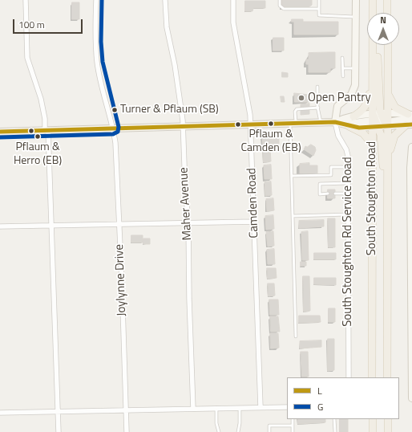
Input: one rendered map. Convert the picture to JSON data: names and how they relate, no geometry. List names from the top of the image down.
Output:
{
  "streets": {
    "main road": ["South Stoughton Road"],
    "street": [
      "Camden Road",
      "Maher Avenue",
      "South Stoughton Rd Service Road",
      "Joylynne Drive"
    ]
  },
  "places": [
    "Open Pantry",
    "Turner & Pflaum (SB)",
    "Pflaum & Camden (EB)",
    "Pflaum & Herro (EB)"
  ],
  "lines": ["transit line G", "transit line L"],
  "legend": ["L", "G"],
  "scale_bar": "100 m",
  "north": "top"
}
